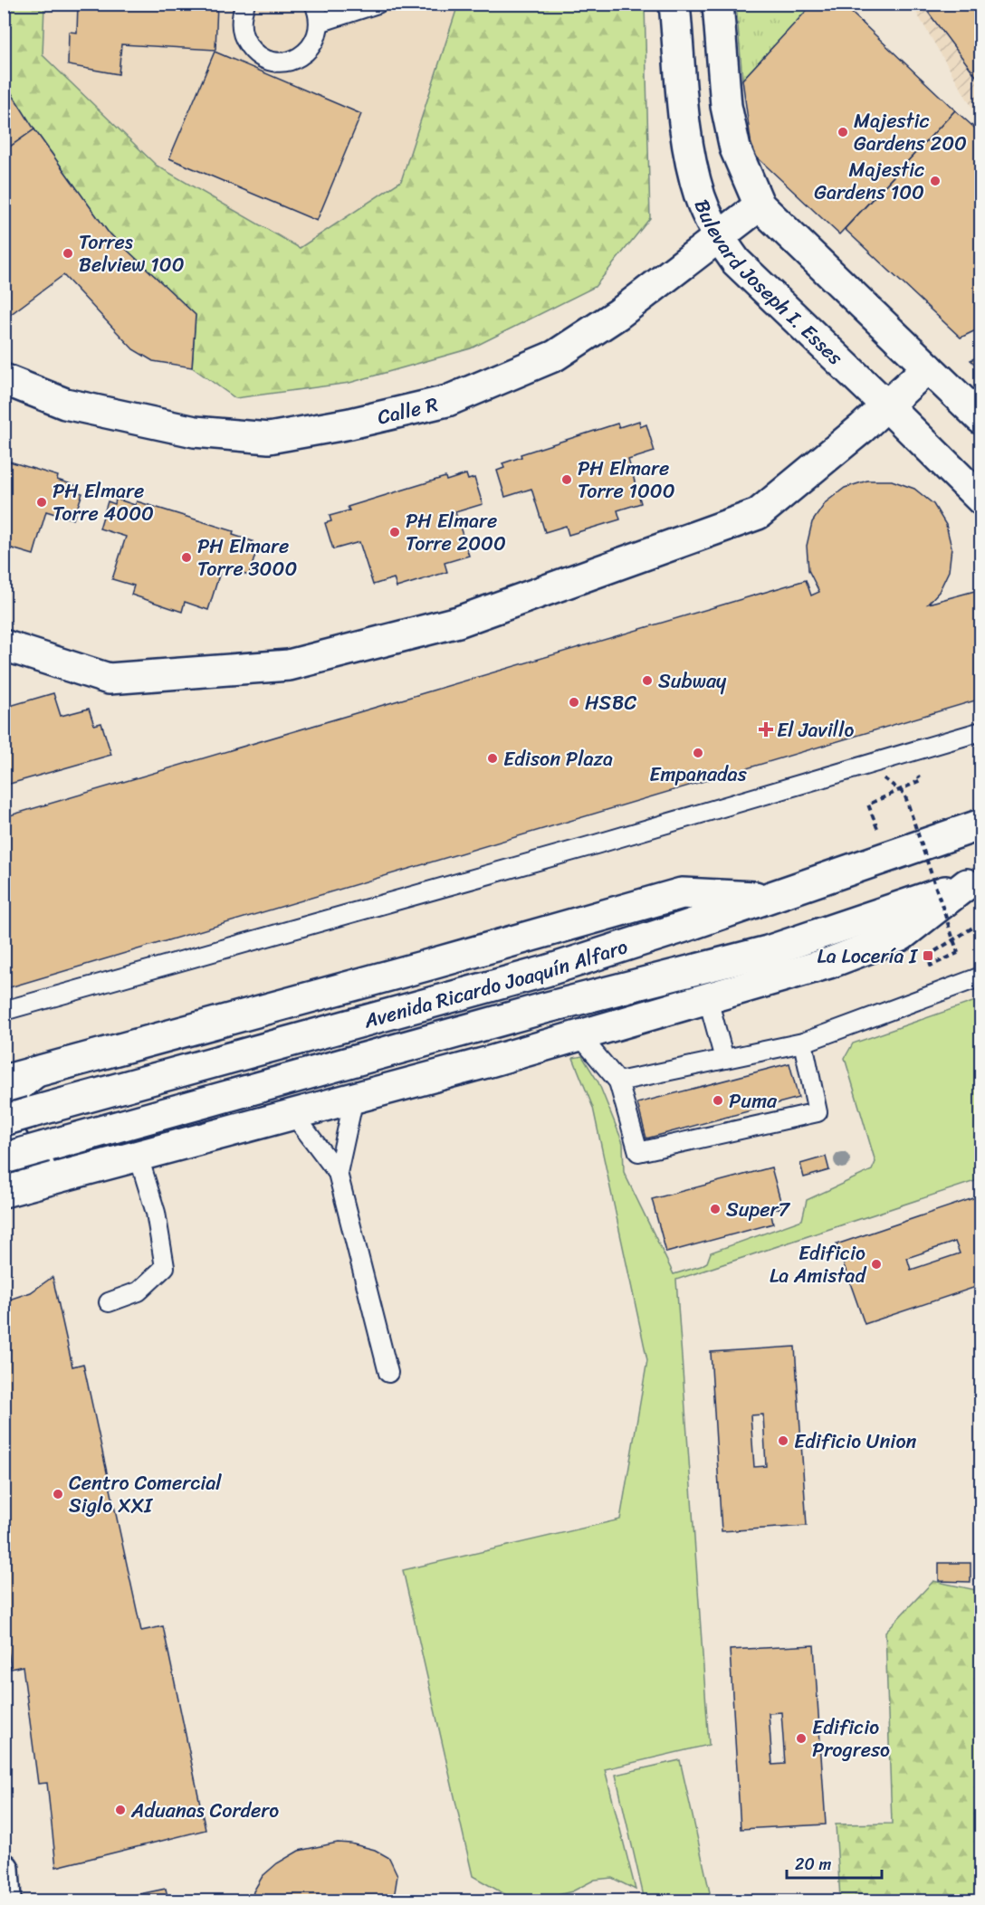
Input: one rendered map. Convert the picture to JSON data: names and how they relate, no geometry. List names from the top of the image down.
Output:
{
  "streets": {
    "main road": ["Bulevard Joseph I. Esses", "Calle R", "Avenida Ricardo Joaquín Alfaro"]
  },
  "crossings": [
    ["Bulevard Joseph I. Esses", "Calle R"]
  ],
  "places": {
    "other": [
      "Majestic Gardens 200",
      "Majestic Gardens 100",
      "Torres Belview 100",
      "PH Elmare Torre 1000",
      "PH Elmare Torre 4000",
      "PH Elmare Torre 2000",
      "PH Elmare Torre 3000",
      "Subway",
      "HSBC",
      "Empanadas",
      "Edison Plaza",
      "Puma",
      "Super7",
      "Edificio La Amistad",
      "Edificio Union",
      "Centro Comercial Siglo XXI",
      "Edificio Progreso",
      "Aduanas Cordero"
    ],
    "health": ["El Javillo"],
    "transit": ["La Locería I"]
  },
  "scale_bar": "20 m"
}
